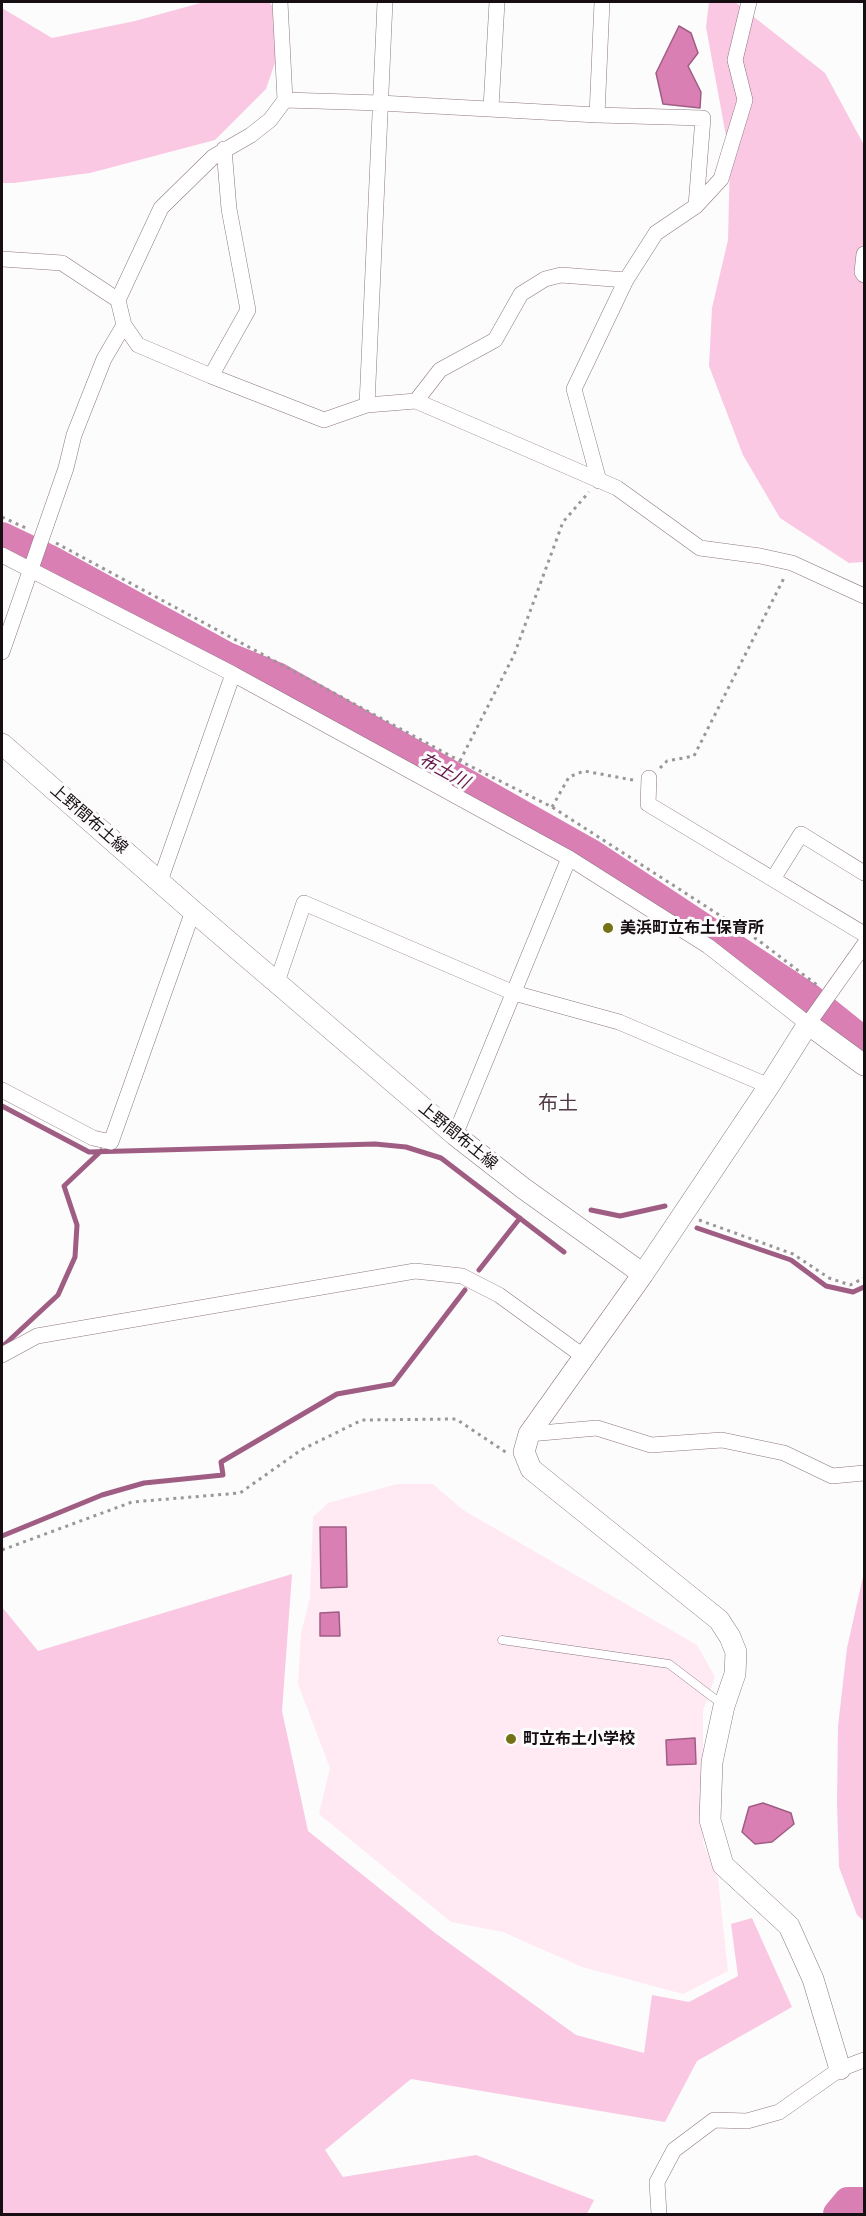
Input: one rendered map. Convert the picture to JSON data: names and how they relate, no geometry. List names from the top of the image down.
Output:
{
  "streets": {
    "main road": ["上野間布土線"]
  },
  "districts": ["布土"],
  "water": ["布土川"],
  "places": ["美浜町立布土保育所", "町立布土小学校"]
}
